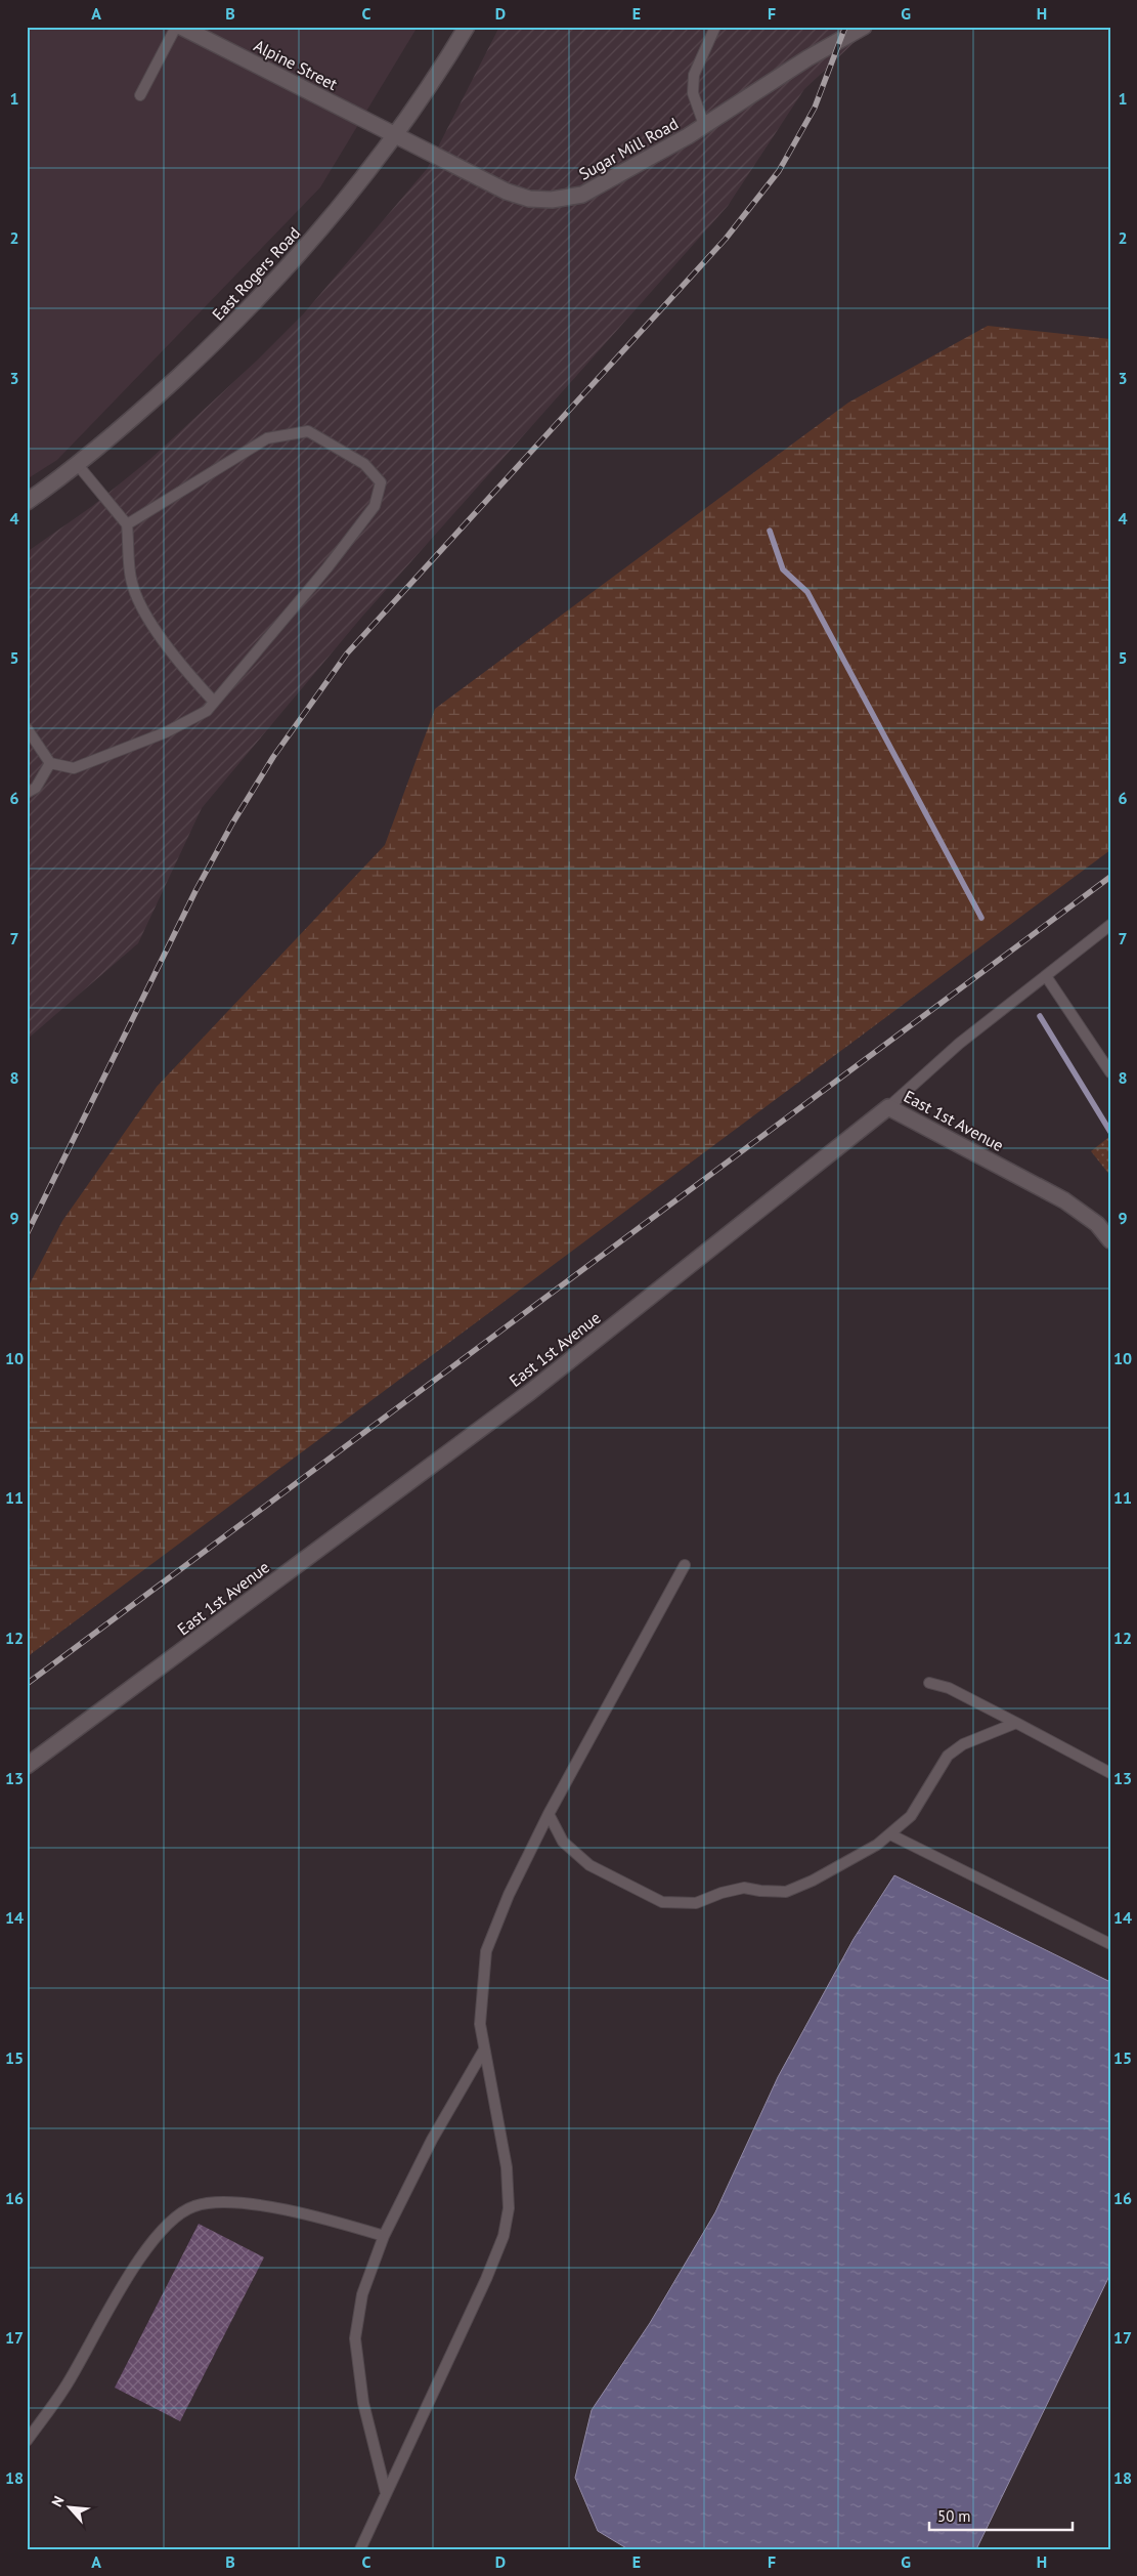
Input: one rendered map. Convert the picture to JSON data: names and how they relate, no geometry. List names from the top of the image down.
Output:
{
  "streets": {
    "street": [
      "Alpine Street",
      "Sugar Mill Road",
      "East Rogers Road",
      "East 1st Avenue"
    ]
  },
  "crossings": [
    ["Alpine Street", "Sugar Mill Road"],
    ["Alpine Street", "East Rogers Road"],
    ["Sugar Mill Road", "East Rogers Road"]
  ],
  "scale_bar": "50 m",
  "north": "top left",
  "grid": {
    "columns": [
      "A",
      "B",
      "C",
      "D",
      "E",
      "F",
      "G",
      "H"
    ],
    "rows": [
      "1",
      "2",
      "3",
      "4",
      "5",
      "6",
      "7",
      "8",
      "9",
      "10",
      "11",
      "12",
      "13",
      "14",
      "15",
      "16",
      "17",
      "18"
    ]
  }
}
